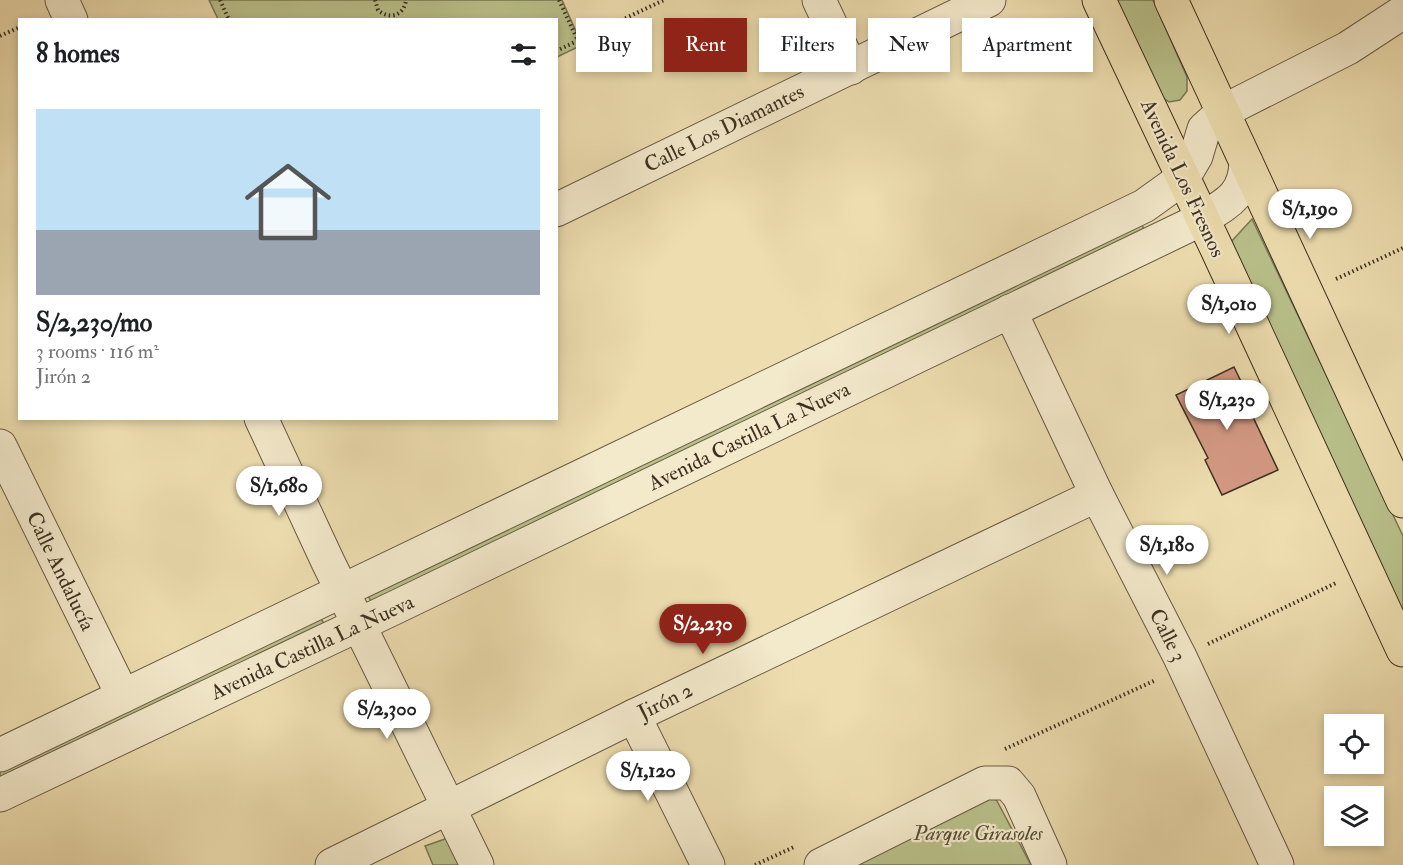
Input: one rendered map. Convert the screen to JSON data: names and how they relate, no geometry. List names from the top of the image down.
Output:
{
  "streets": {
    "main road": ["Avenida Los Fresnos"],
    "street": [
      "Calle Los Diamantes",
      "Avenida Castilla La Nueva",
      "Calle Andalucía",
      "Calle 3",
      "Jirón 2"
    ]
  },
  "crossings": [
    ["Avenida Los Fresnos", "Avenida Castilla La Nueva"],
    ["Avenida Castilla La Nueva", "Calle Andalucía"],
    ["Avenida Castilla La Nueva", "Calle 3"],
    ["Calle 3", "Jirón 2"]
  ],
  "parks": ["Parque Girasoles"],
  "page": {
    "chip": [
      "Buy",
      "Rent",
      "Filters",
      "New",
      "Apartment"
    ],
    "heading": "8 homes",
    "list": [
      {
        "name": "S/2,230/mo",
        "note": "3 rooms · 116 m² · Jirón 2"
      }
    ],
    "price": [
      "S/1,190",
      "S/1,010",
      "S/1,230",
      "S/1,680",
      "S/1,180",
      "S/2,230",
      "S/2,300",
      "S/1,120"
    ]
  }
}
